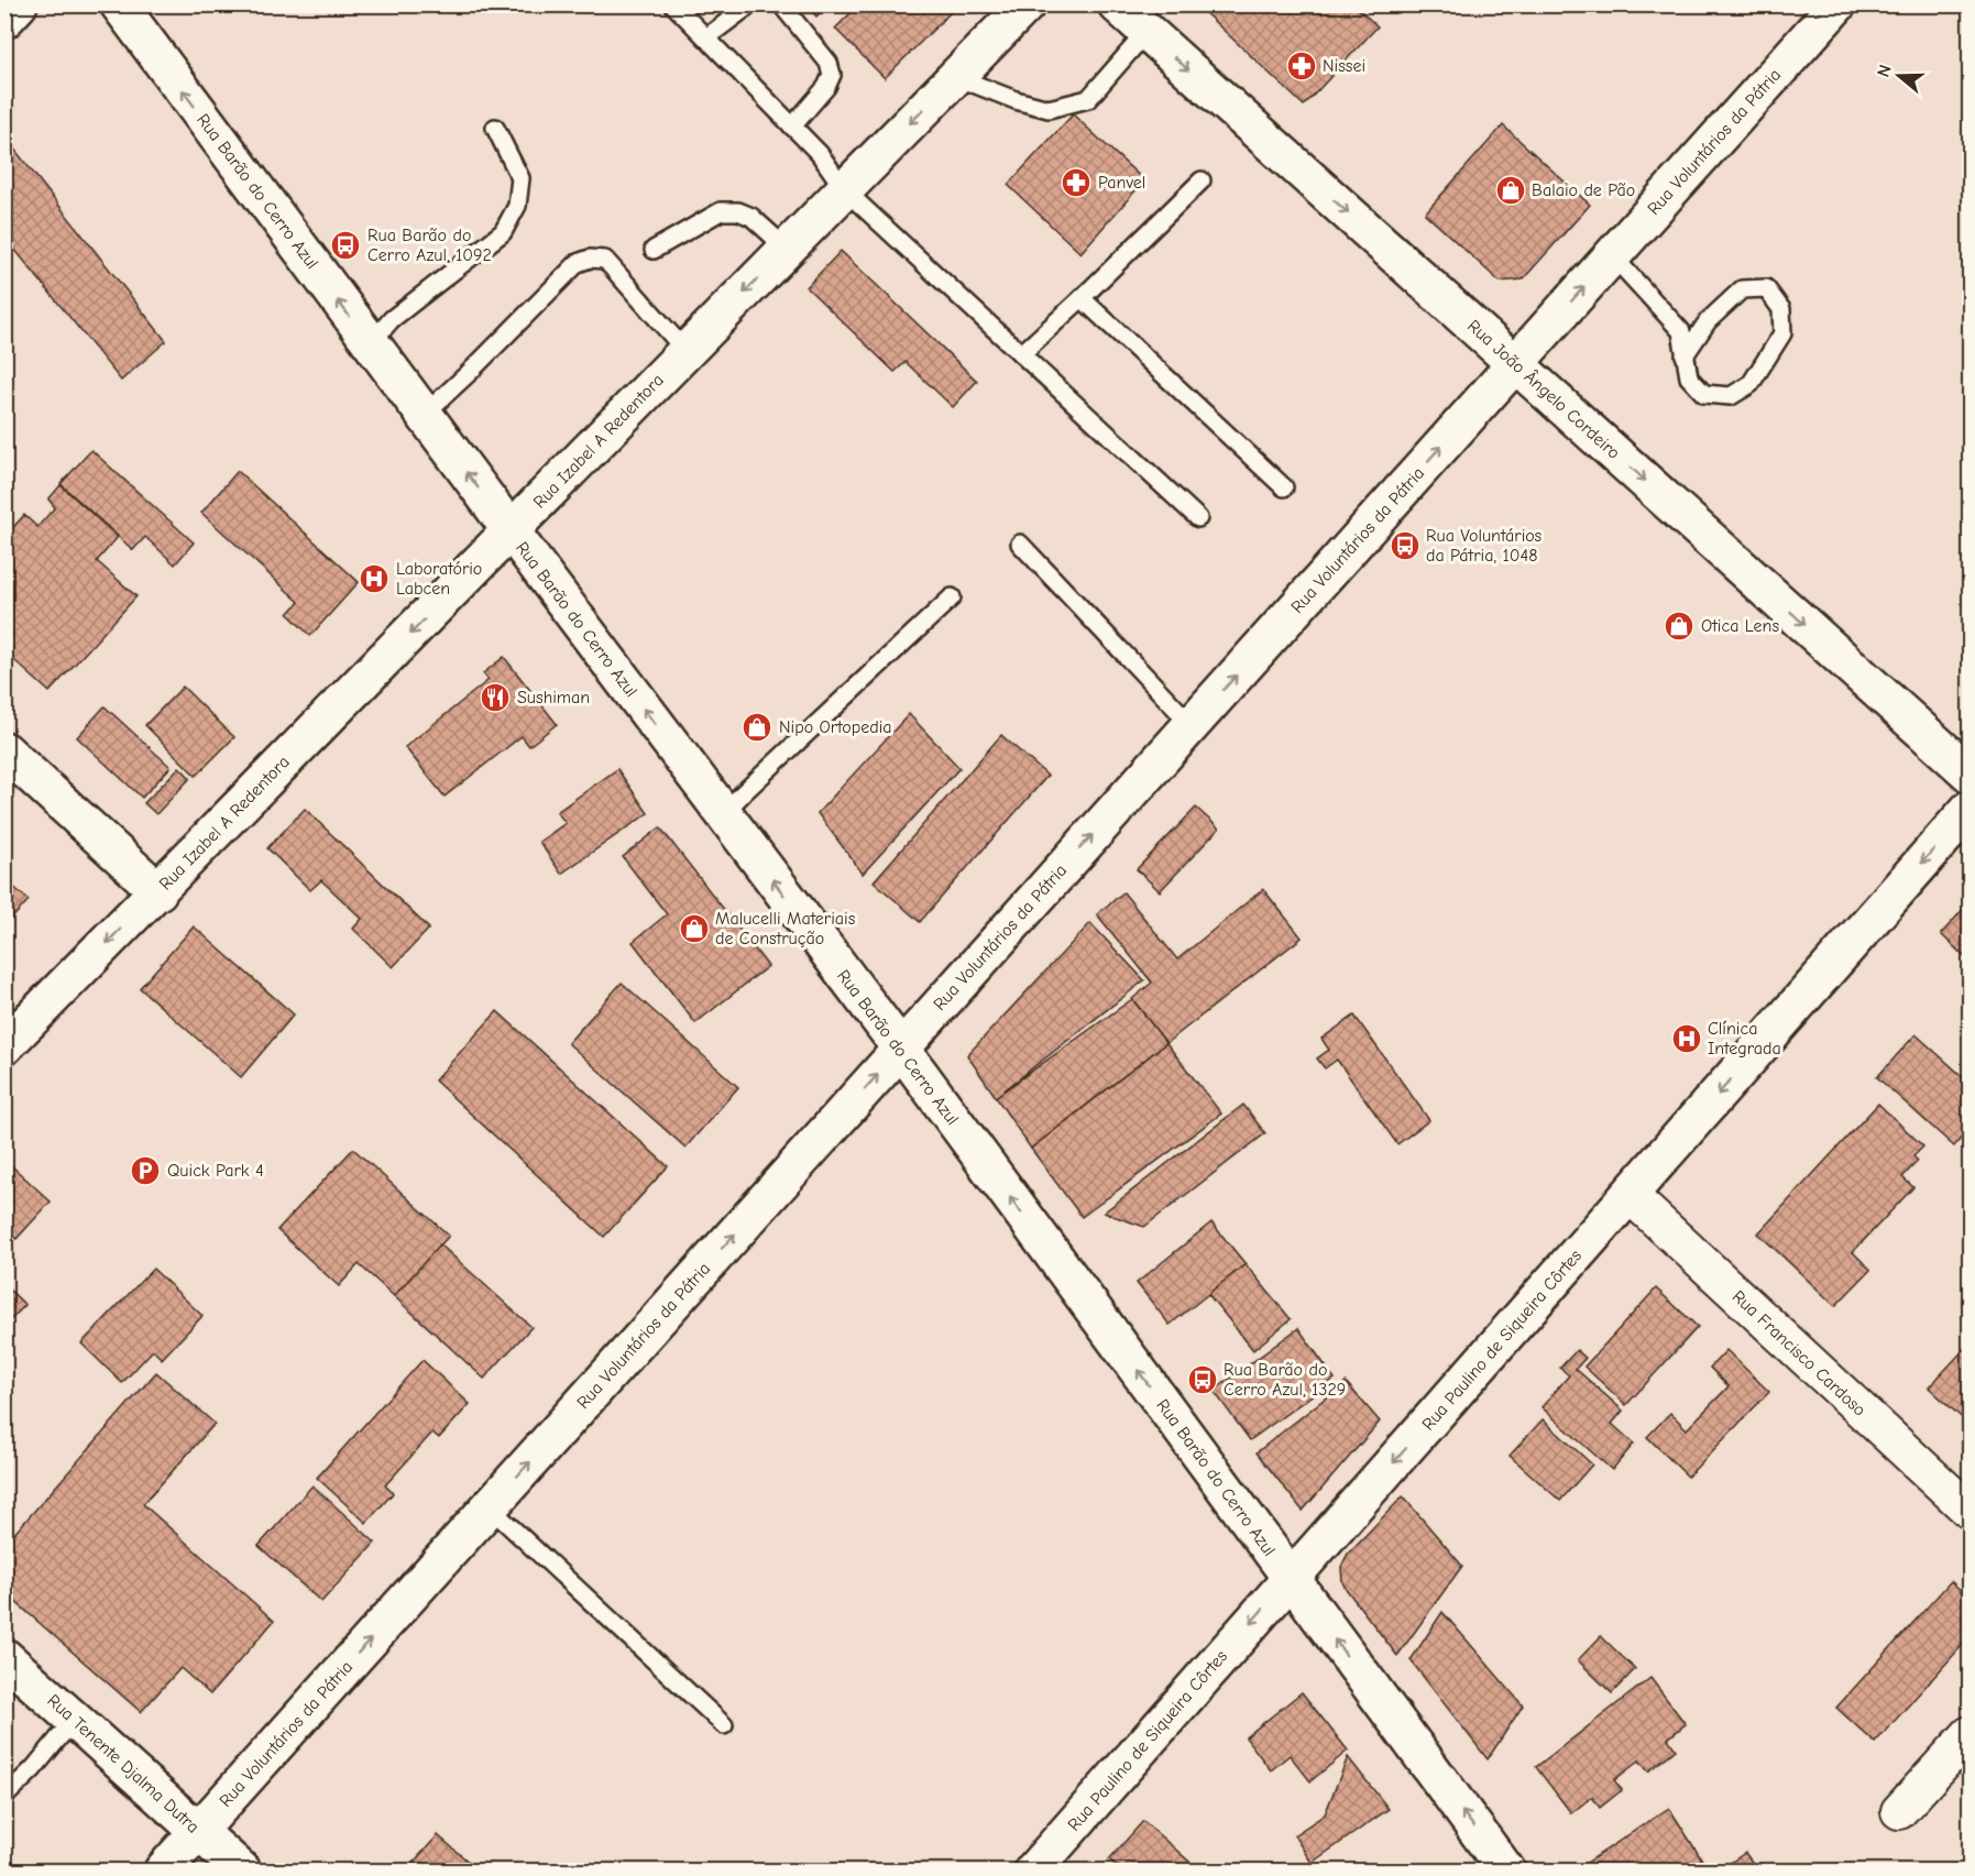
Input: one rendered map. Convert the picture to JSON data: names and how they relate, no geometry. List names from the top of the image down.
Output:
{
  "streets": {
    "main road": [
      "Rua Voluntários da Pátria",
      "Rua Barão do Cerro Azul",
      "Rua João Ângelo Cordeiro",
      "Rua Izabel A Redentora",
      "Rua Paulino de Siqueira Côrtes",
      "Rua Tenente Djalma Dutra"
    ],
    "street": ["Rua Francisco Cardoso"]
  },
  "crossings": [
    ["Rua Voluntários da Pátria", "Rua Barão do Cerro Azul"],
    ["Rua Voluntários da Pátria", "Rua João Ângelo Cordeiro"],
    ["Rua Voluntários da Pátria", "Rua Tenente Djalma Dutra"],
    ["Rua Barão do Cerro Azul", "Rua Izabel A Redentora"],
    ["Rua Barão do Cerro Azul", "Rua Paulino de Siqueira Côrtes"],
    ["Rua Paulino de Siqueira Côrtes", "Rua Francisco Cardoso"]
  ],
  "one_way": [
    "Rua Voluntários da Pátria",
    "Rua Barão do Cerro Azul",
    "Rua João Ângelo Cordeiro",
    "Rua Izabel A Redentora",
    "Rua Paulino de Siqueira Côrtes"
  ],
  "places": {
    "pharmacy": ["Nissei", "Panvel"],
    "shop": [
      "Balaio de Pão",
      "Otica Lens",
      "Nipo Ortopedia",
      "Malucelli Materiais de Construção"
    ],
    "bus stop": ["Rua Barão do Cerro Azul, 1092", "Rua Voluntários da Pátria, 1048", "Rua Barão do Cerro Azul, 1329"],
    "hospital": ["Laboratório Labcen", "Clínica Integrada"],
    "restaurant": ["Sushiman"],
    "parking": ["Quick Park 4"]
  },
  "north": "left"
}
